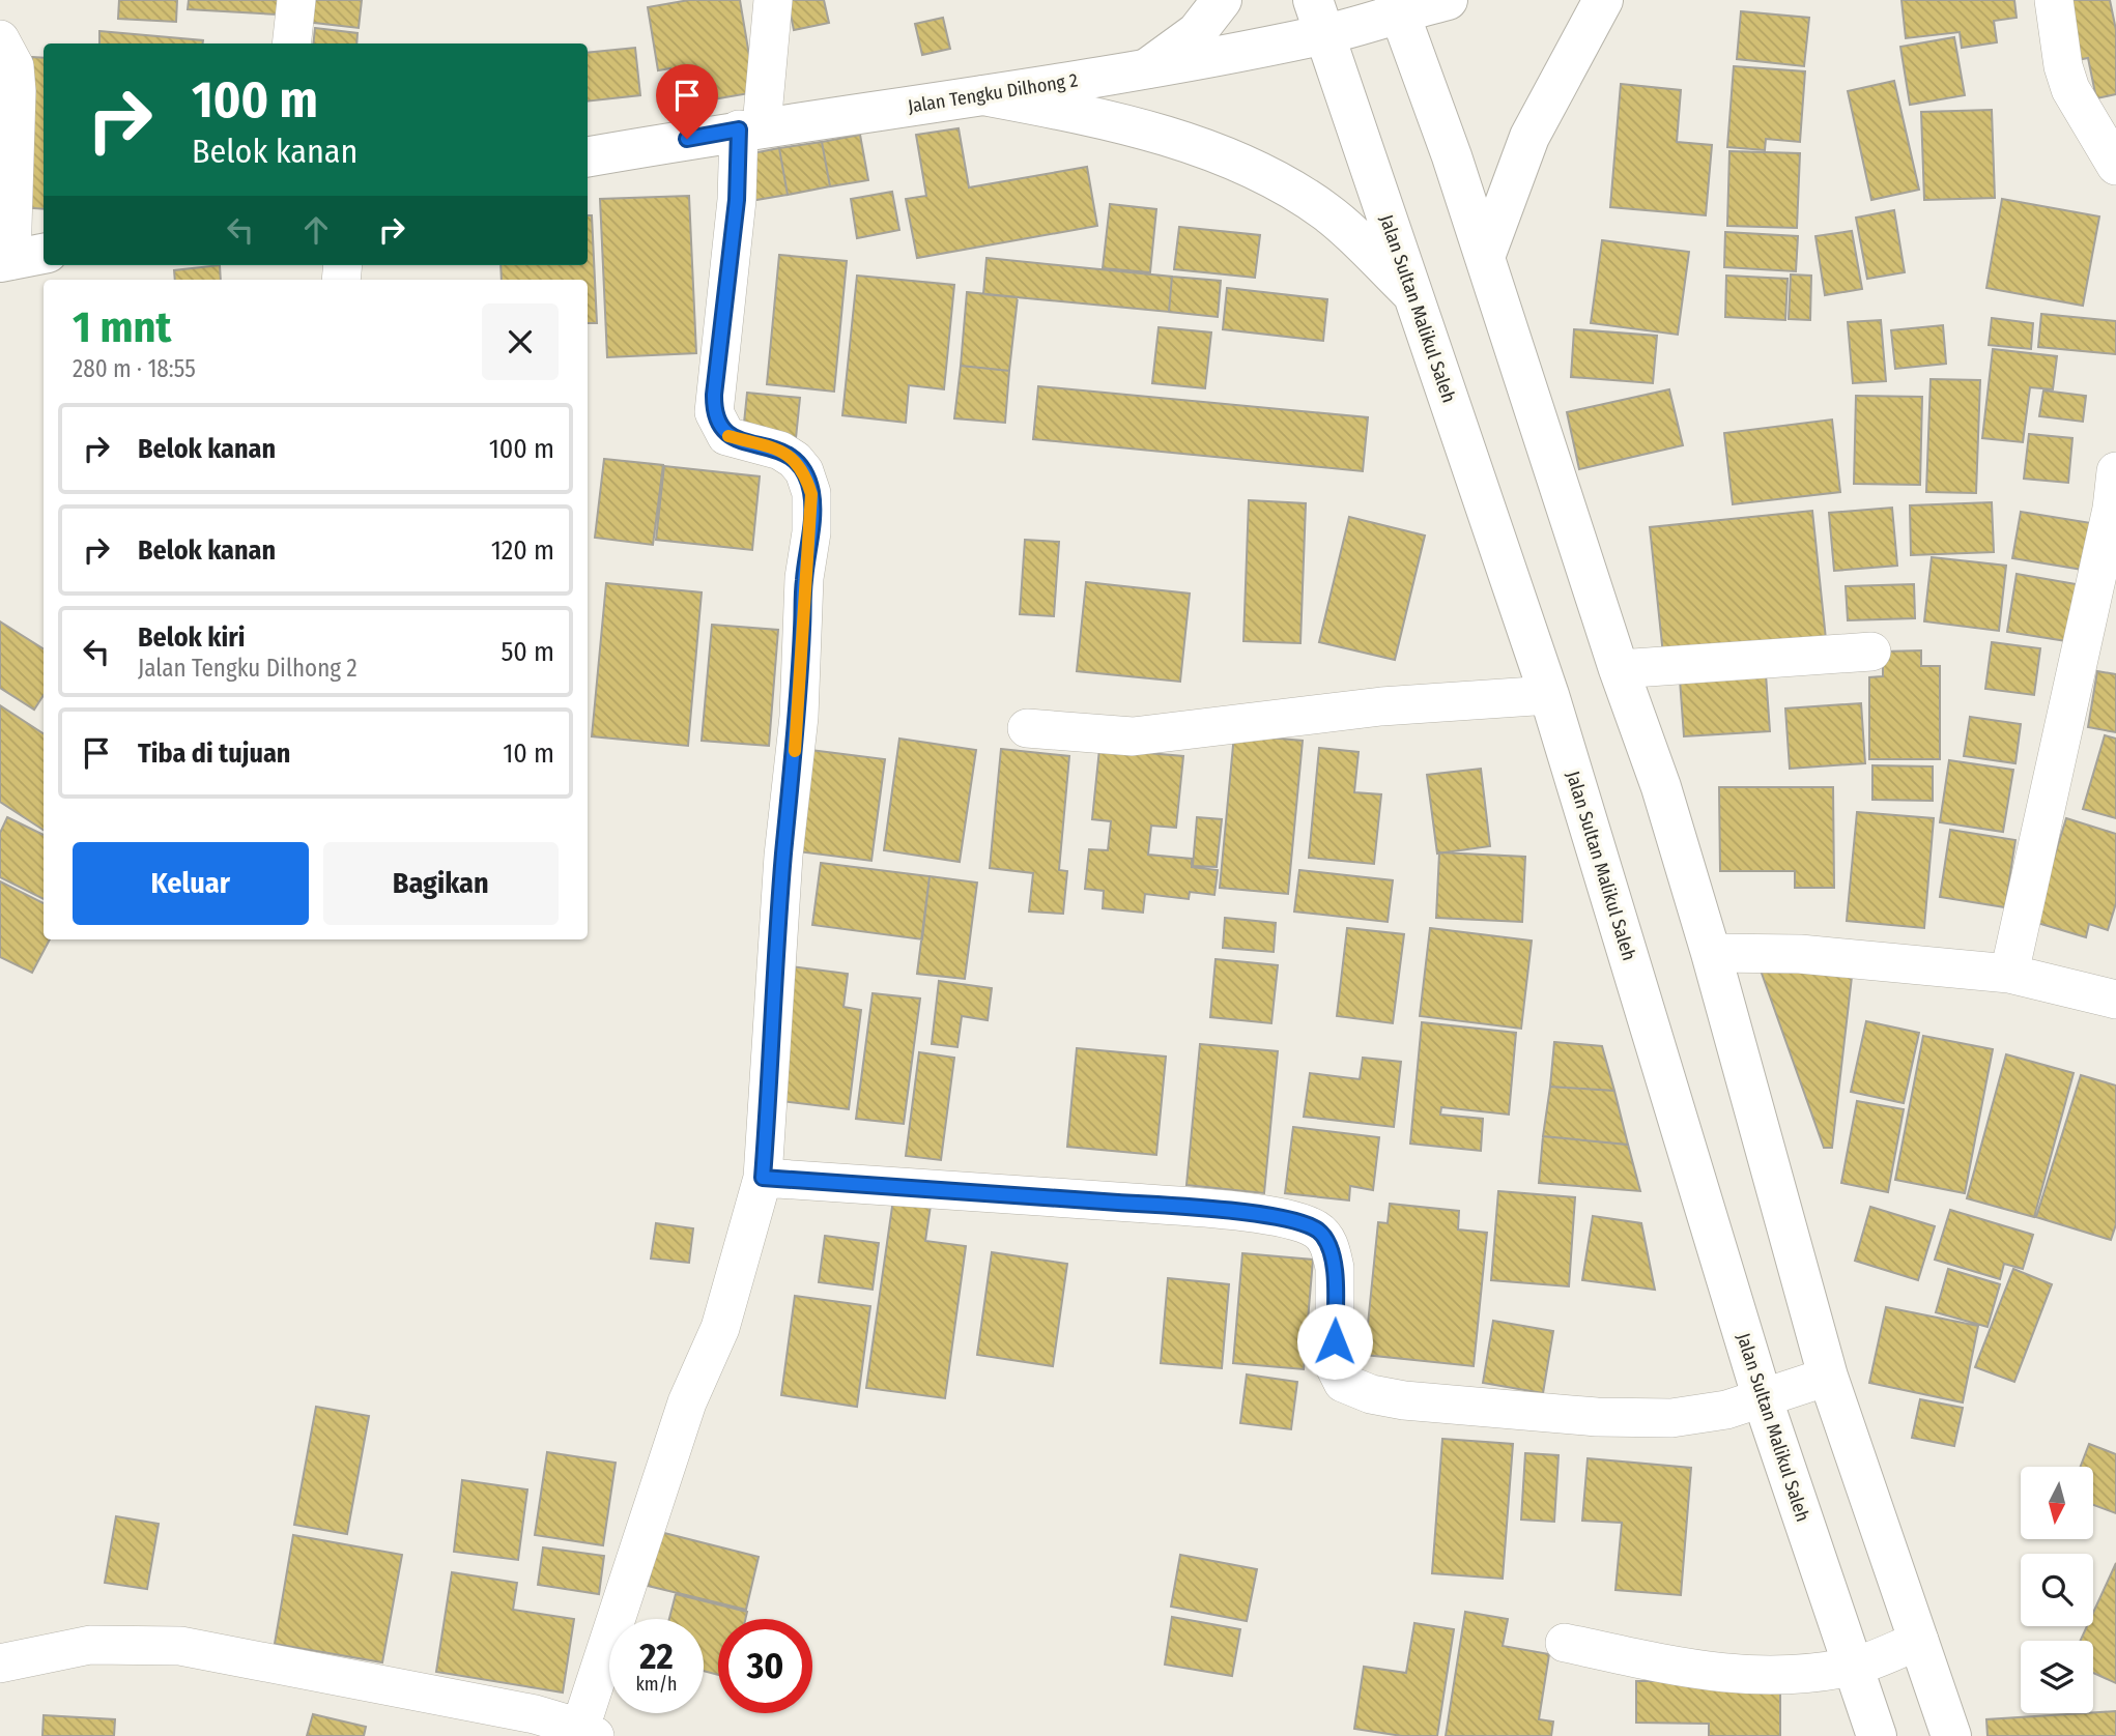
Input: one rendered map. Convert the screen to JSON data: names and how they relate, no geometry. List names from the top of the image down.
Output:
{
  "streets": {
    "main road": ["Jalan Tengku Dilhong 2", "Jalan Sultan Malikul Saleh"]
  },
  "crossings": [
    ["Jalan Tengku Dilhong 2", "Jalan Sultan Malikul Saleh"]
  ],
  "north": "bottom",
  "page": {
    "turn": ["100 m", "Belok kanan"],
    "heading": ["1 mnt", "280 m · 18:55"],
    "list": [
      {
        "name": "Belok kanan",
        "value": "100 m"
      },
      {
        "name": "Belok kanan",
        "value": "120 m"
      },
      {
        "name": "Belok kiri",
        "note": "Jalan Tengku Dilhong 2",
        "value": "50 m"
      },
      {
        "name": "Tiba di tujuan",
        "value": "10 m"
      }
    ],
    "buttons": ["Keluar", "Bagikan"],
    "speed": "22 km/h",
    "limit": "30"
  }
}
